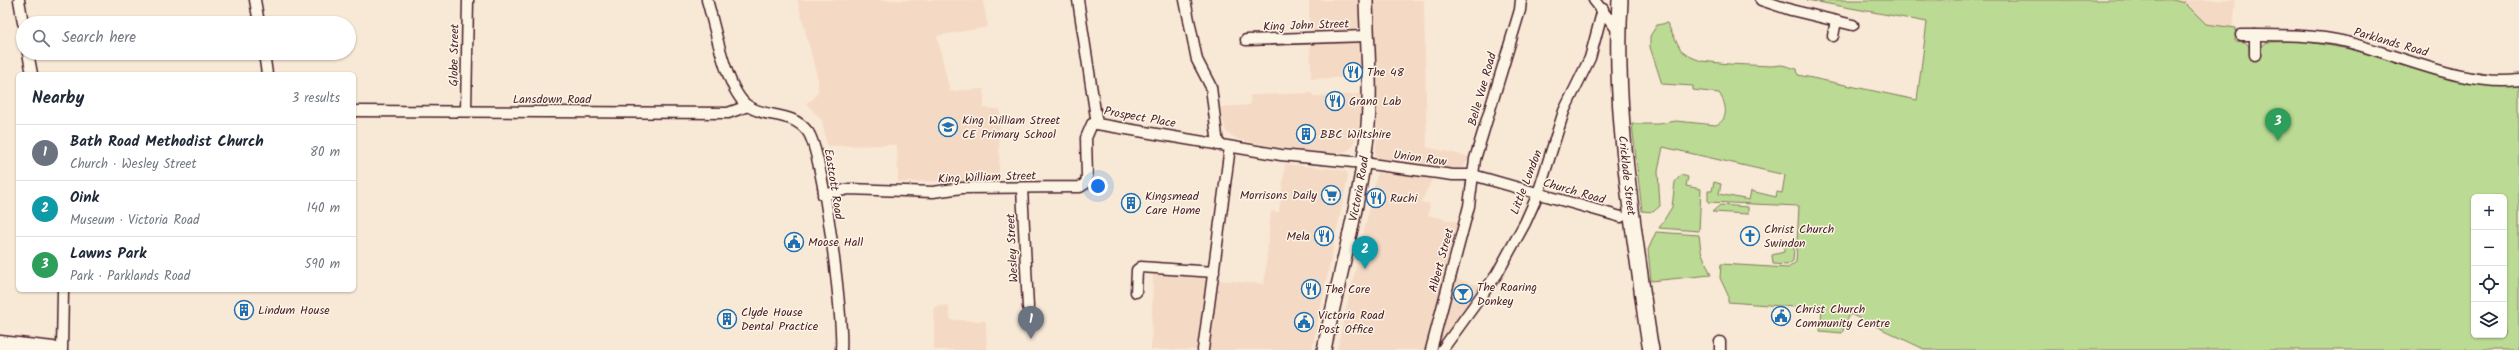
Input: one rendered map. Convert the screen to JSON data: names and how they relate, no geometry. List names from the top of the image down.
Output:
{
  "streets": {
    "main road": ["Cricklade Street"],
    "street": [
      "King John Street",
      "Parklands Road",
      "Globe Street",
      "Belle Vue Road",
      "Lansdown Road",
      "Prospect Place",
      "Union Row",
      "King William Street",
      "Little London",
      "Eastcott Road",
      "Victoria Road",
      "Church Road",
      "Wesley Street",
      "Albert Street"
    ]
  },
  "crossings": [
    ["King John Street", "Victoria Road"],
    ["Globe Street", "Lansdown Road"],
    ["Belle Vue Road", "Union Row"],
    ["Belle Vue Road", "Church Road"],
    ["Belle Vue Road", "Albert Street"],
    ["Lansdown Road", "Eastcott Road"],
    ["Prospect Place", "Union Row"],
    ["Prospect Place", "King William Street"],
    ["Prospect Place", "Victoria Road"],
    ["Union Row", "Victoria Road"],
    ["Union Row", "Church Road"],
    ["Union Row", "Albert Street"],
    ["King William Street", "Eastcott Road"],
    ["King William Street", "Wesley Street"],
    ["Little London", "Church Road"],
    ["Church Road", "Albert Street"]
  ],
  "places": {
    "restaurant": [
      "The 48",
      "Grano Lab",
      "Ruchi",
      "Mela",
      "The Core"
    ],
    "school or university": ["King William Street CE Primary School"],
    "building": [
      "BBC Wiltshire",
      "Kingsmead Care Home",
      "Lindum House",
      "Clyde House Dental Practice"
    ],
    "supermarket": ["Morrisons Daily"],
    "church": ["Christ Church Swindon"],
    "public building": ["Moose Hall", "Christ Church Community Centre", "Victoria Road Post Office"],
    "bar": ["The Roaring Donkey"]
  },
  "page": {
    "search": "Search here",
    "heading": ["Nearby", "3 results"],
    "pins": ["3", "2", "1"],
    "list": [
      {
        "mark": "1",
        "name": "Bath Road Methodist Church",
        "note": "Church · Wesley Street",
        "value": "80 m"
      },
      {
        "mark": "2",
        "name": "Oink",
        "note": "Museum · Victoria Road",
        "value": "140 m"
      },
      {
        "mark": "3",
        "name": "Lawns Park",
        "note": "Park · Parklands Road",
        "value": "590 m"
      }
    ],
    "map_buttons": ["+", "−"]
  }
}
